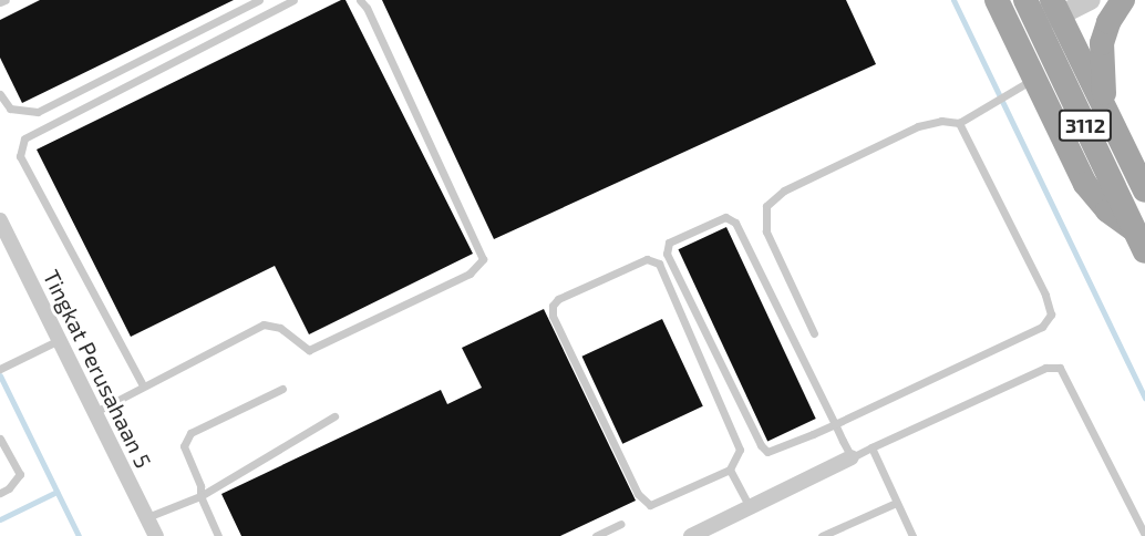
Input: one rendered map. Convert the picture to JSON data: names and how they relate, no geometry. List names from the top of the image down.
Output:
{
  "streets": {
    "main road": ["3112"],
    "street": ["Tingkat Perusahaan 5"]
  }
}
